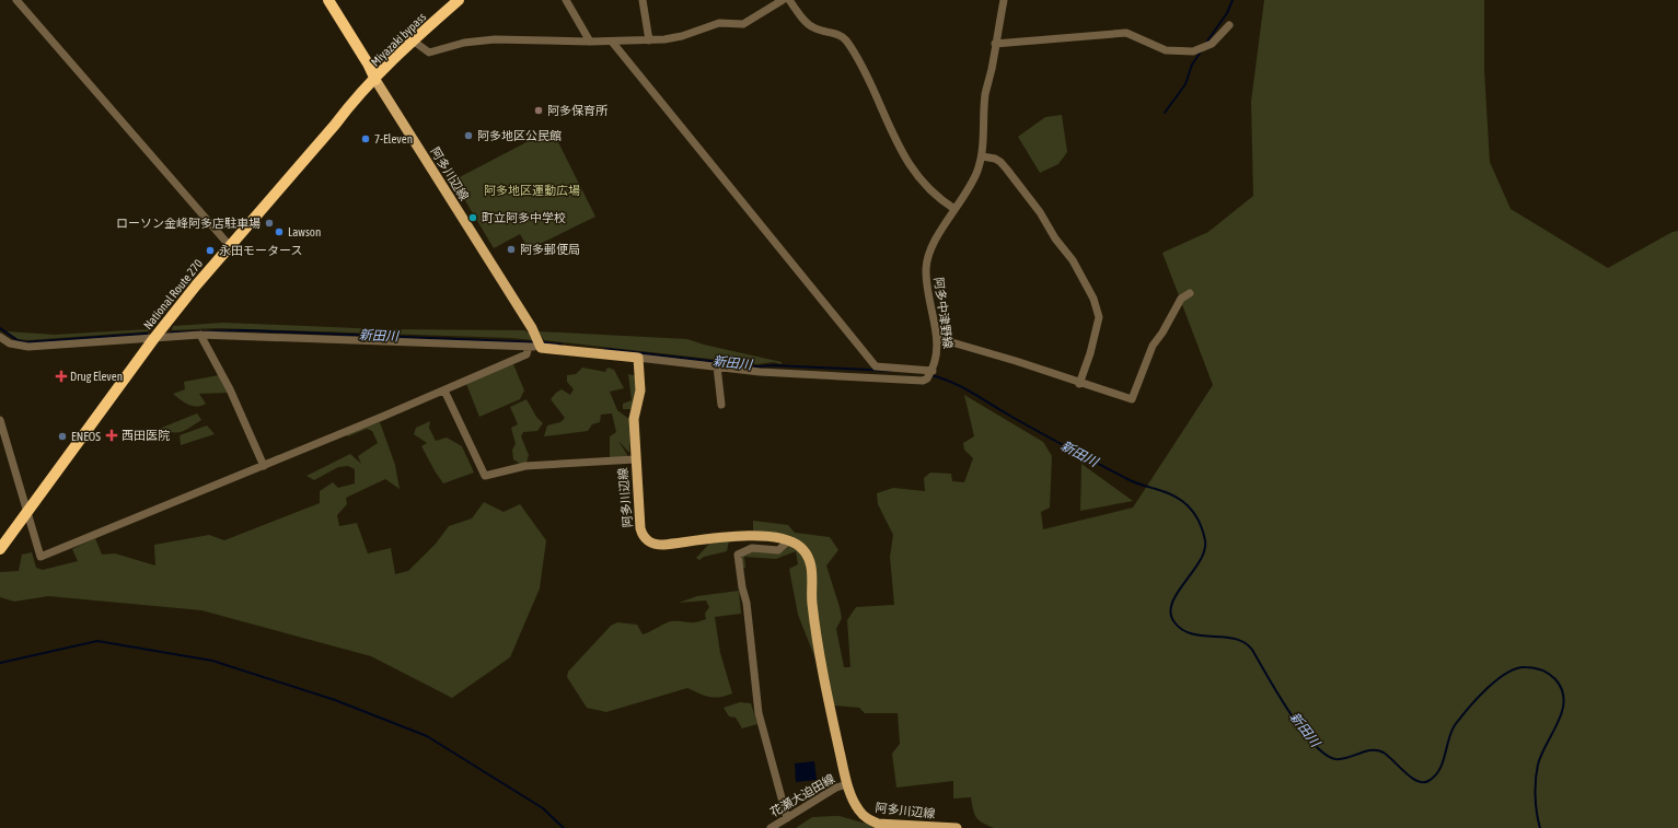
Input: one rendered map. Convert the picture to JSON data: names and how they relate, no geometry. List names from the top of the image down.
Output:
{
  "streets": {
    "highway": ["Miyazaki bypass", "National Route 270"],
    "main road": ["阿多川辺線"],
    "street": ["阿多中津野線", "花瀬大迫田線"]
  },
  "crossings": [
    ["Miyazaki bypass", "阿多川辺線"],
    ["Miyazaki bypass", "National Route 270"],
    ["阿多川辺線", "National Route 270"],
    ["阿多川辺線", "花瀬大迫田線"]
  ],
  "water": ["新田川"],
  "parks": ["阿多地区運動広場"],
  "places": {
    "other": [
      "阿多保育所",
      "阿多地区公民館",
      "7-Eleven",
      "町立阿多中学校",
      "ローソン金峰阿多店駐車場",
      "Lawson",
      "阿多郵便局",
      "永田モータース",
      "ENEOS"
    ],
    "health": ["Drug Eleven", "西田医院"]
  }
}
